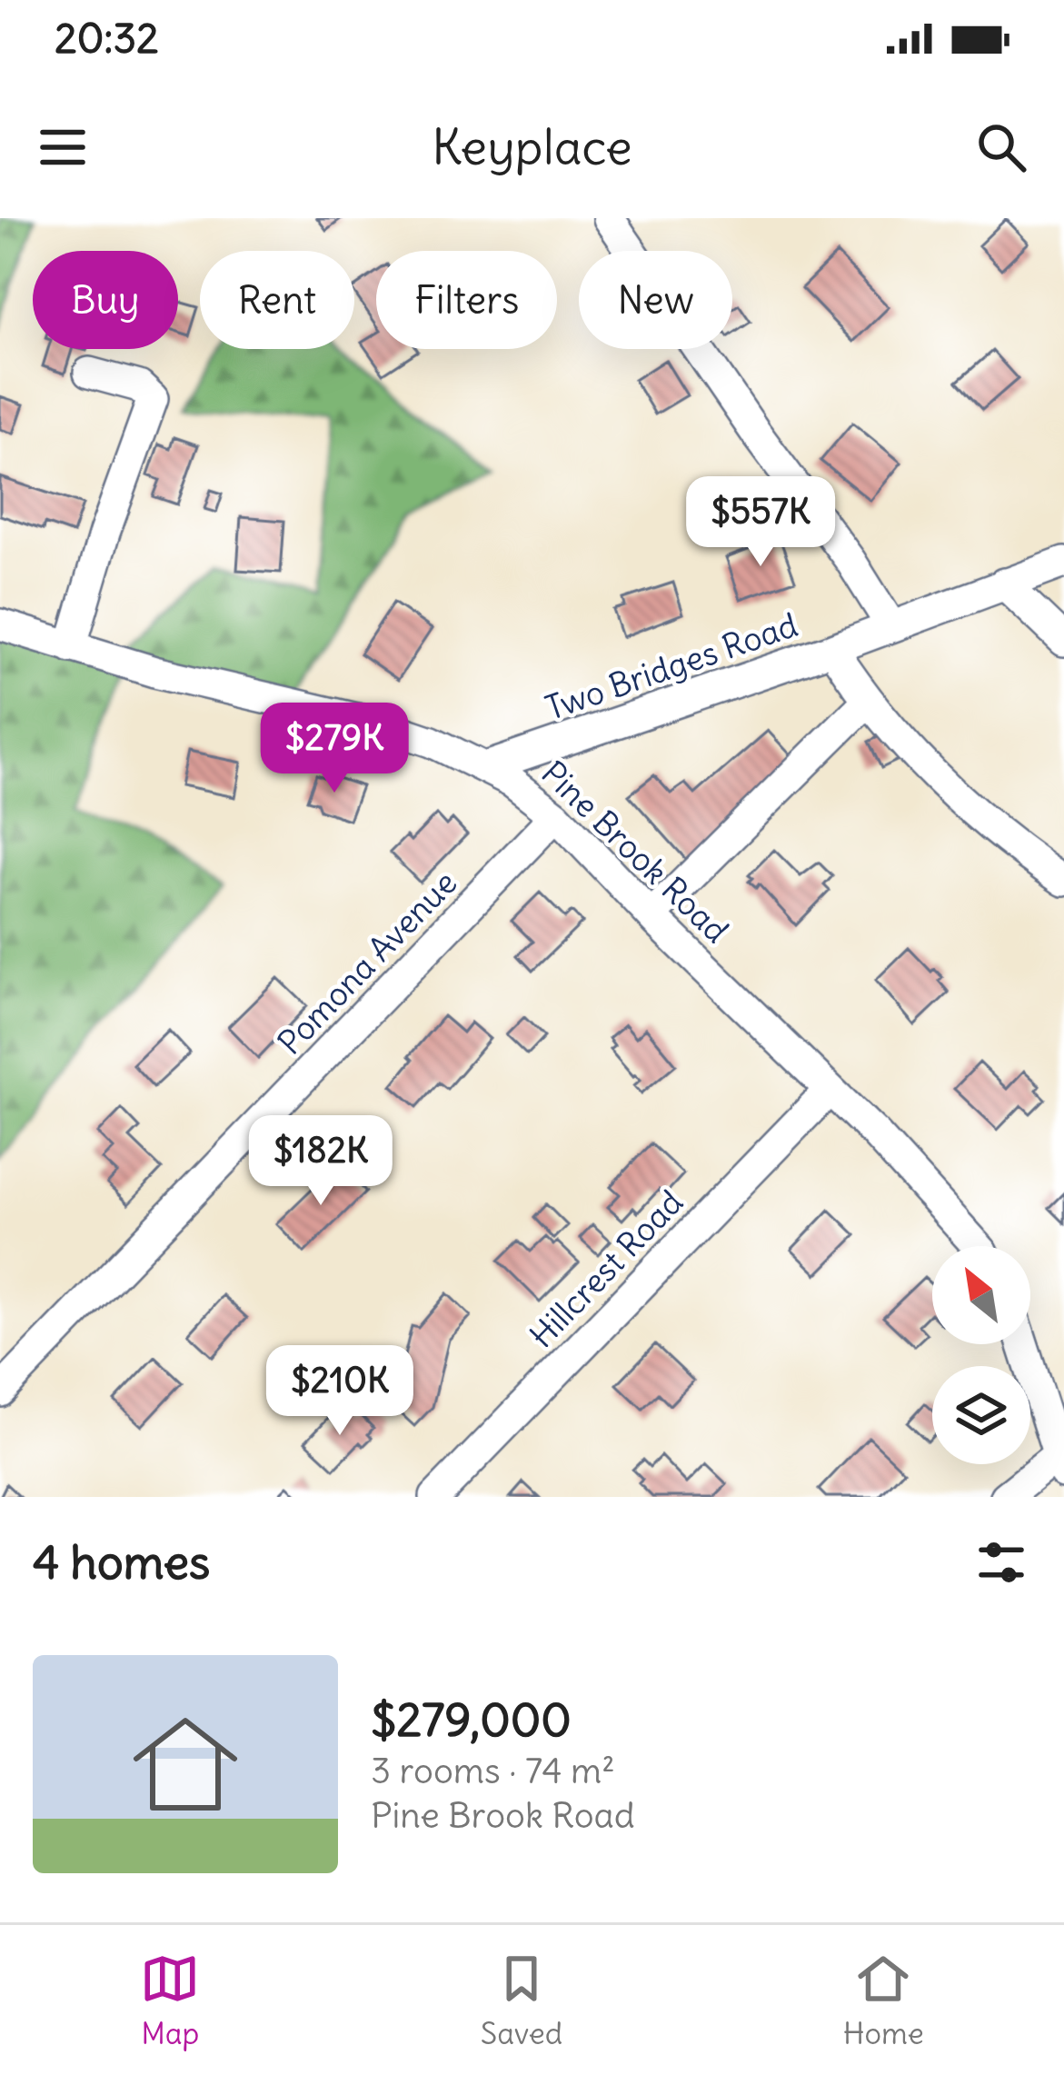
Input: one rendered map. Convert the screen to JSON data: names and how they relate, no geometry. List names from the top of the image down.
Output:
{
  "streets": {
    "street": [
      "Two Bridges Road",
      "Pine Brook Road",
      "Pomona Avenue",
      "Hillcrest Road"
    ]
  },
  "crossings": [
    ["Two Bridges Road", "Pine Brook Road"],
    ["Pine Brook Road", "Pomona Avenue"],
    ["Pine Brook Road", "Hillcrest Road"]
  ],
  "north": "top left",
  "page": {
    "status": "20:32",
    "header": "Keyplace",
    "chip": [
      "Buy",
      "Rent",
      "Filters",
      "New"
    ],
    "price": [
      "$557K",
      "$279K",
      "$182K",
      "$210K"
    ],
    "heading": "4 homes",
    "list": [
      {
        "name": "$279,000",
        "note": "3 rooms · 74 m² · Pine Brook Road"
      }
    ],
    "tabs": ["Map", "Saved", "Home"]
  }
}
